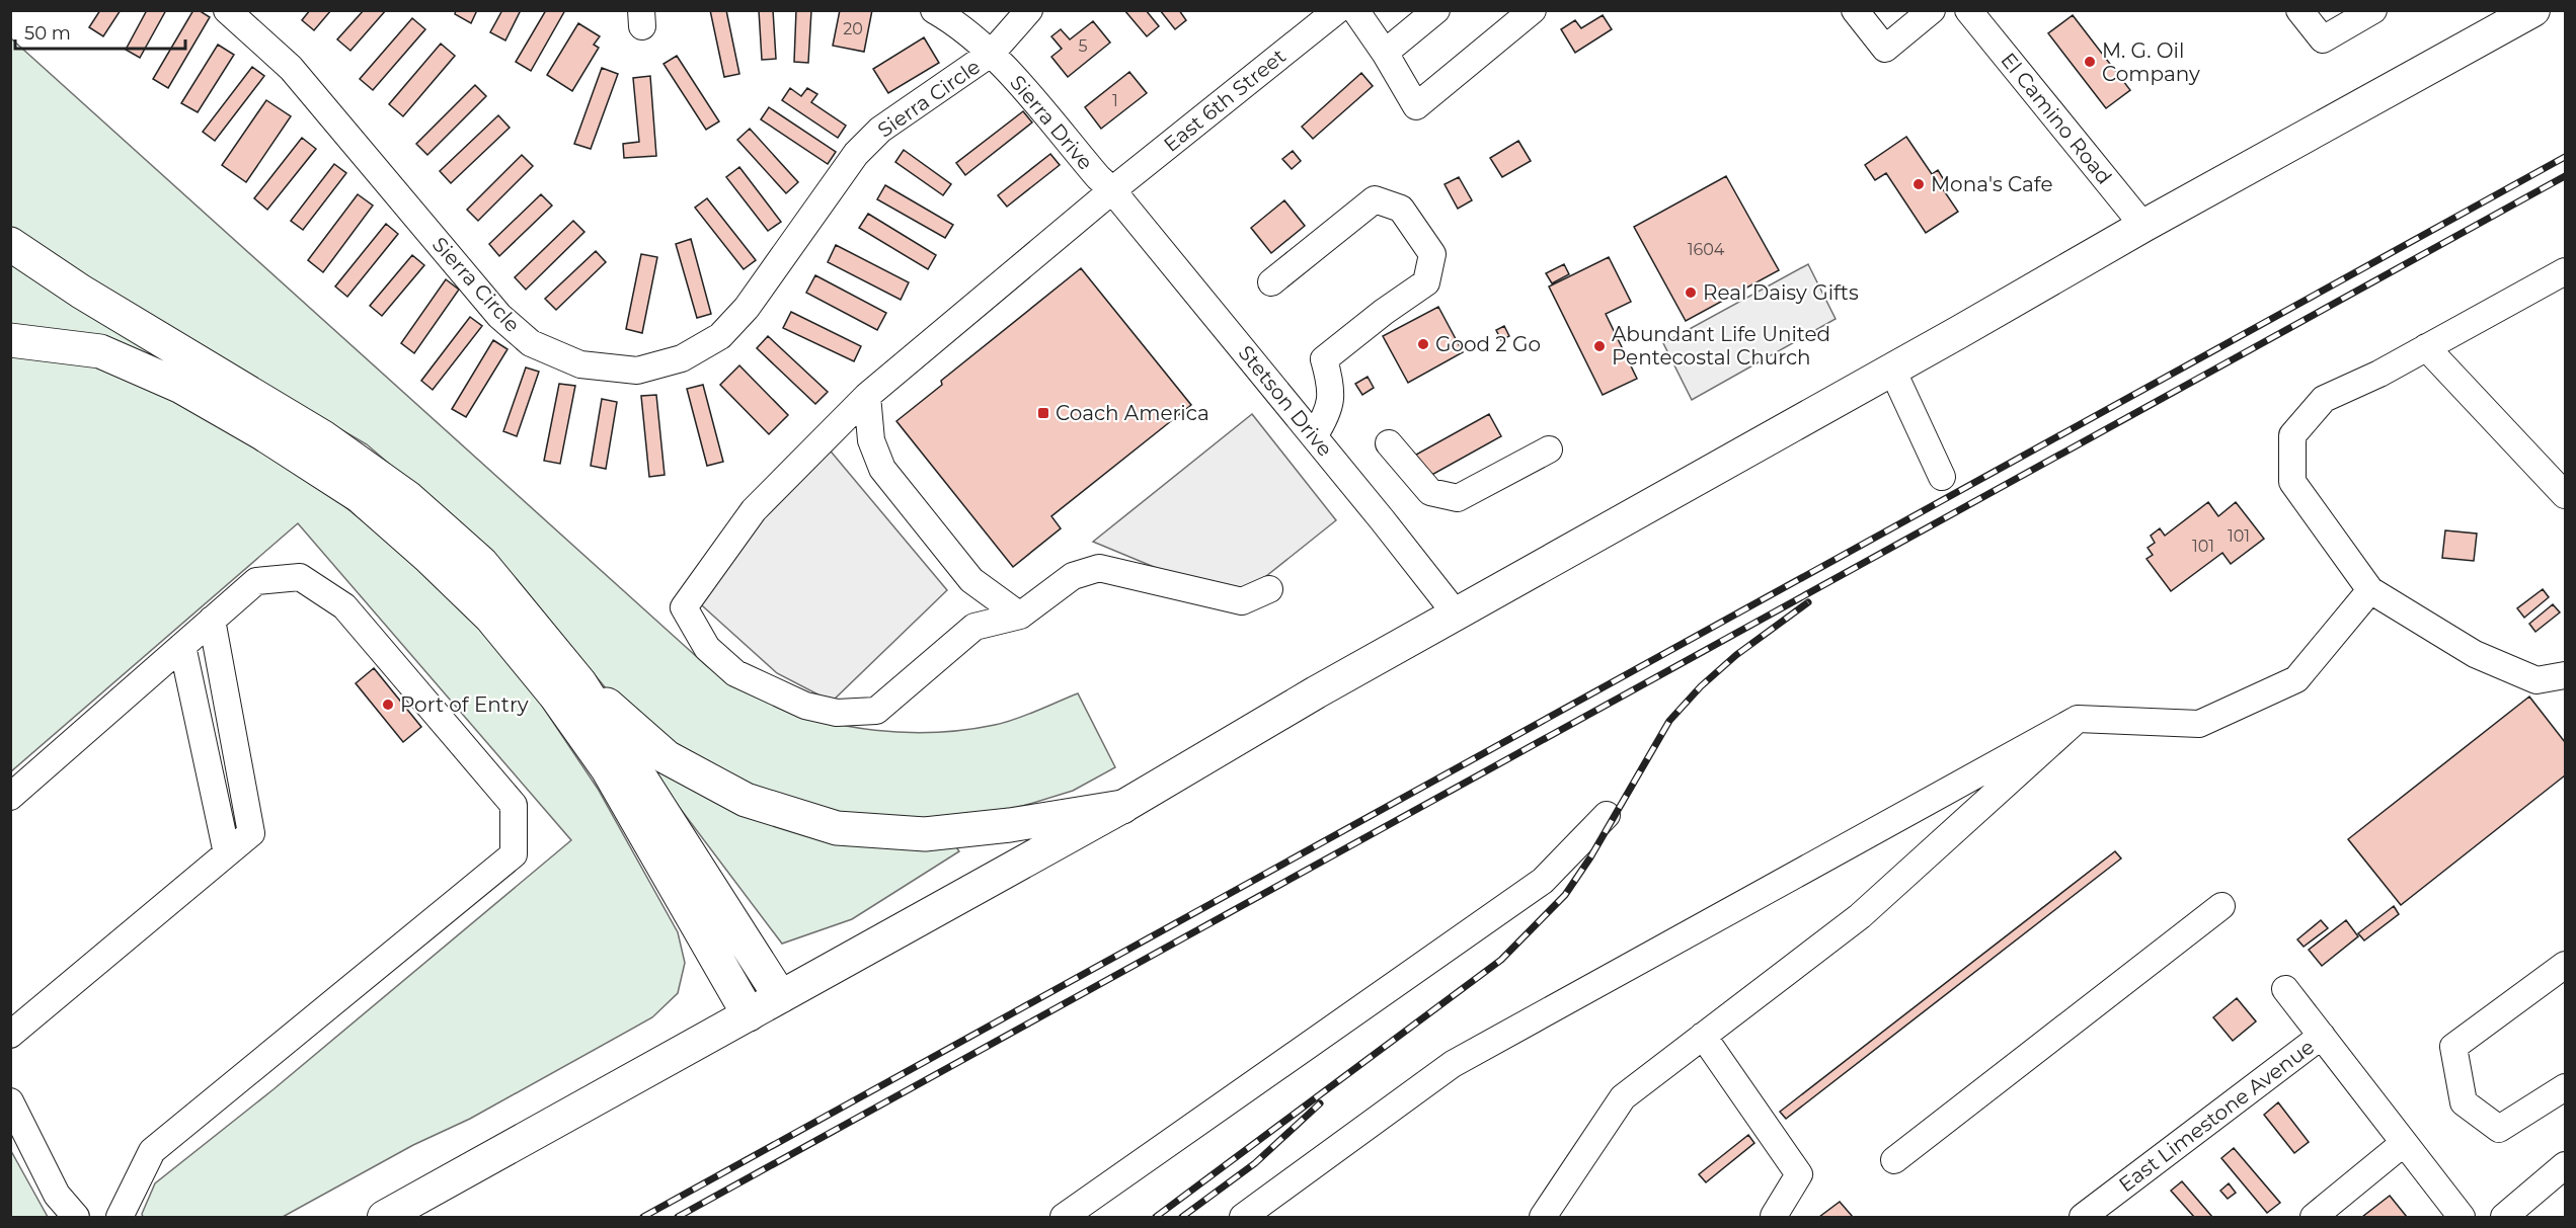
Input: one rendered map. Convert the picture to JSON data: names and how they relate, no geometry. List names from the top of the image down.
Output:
{
  "streets": {
    "street": [
      "Sierra Circle",
      "East 6th Street",
      "El Camino Road",
      "Sierra Drive",
      "Stetson Drive",
      "East Limestone Avenue"
    ]
  },
  "crossings": [
    ["Sierra Circle", "Sierra Drive"],
    ["East 6th Street", "Sierra Drive"],
    ["East 6th Street", "Stetson Drive"],
    ["Sierra Drive", "Stetson Drive"]
  ],
  "places": {
    "other": [
      "M. G. Oil Company",
      "Mona's Cafe",
      "Real Daisy Gifts",
      "Good 2 Go",
      "Abundant Life United Pentecostal Church",
      "Port of Entry"
    ],
    "transit": ["Coach America"]
  },
  "house_numbers": [
    "20",
    "5",
    "1",
    "1604",
    "101",
    "101"
  ],
  "scale_bar": "50 m"
}
